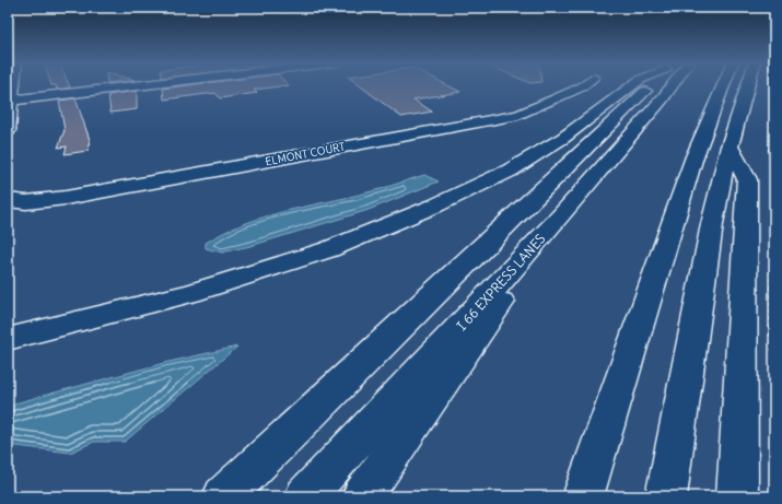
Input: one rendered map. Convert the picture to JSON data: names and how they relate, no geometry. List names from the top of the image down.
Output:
{
  "streets": {
    "main road": ["ELMONT COURT", "I 66 EXPRESS LANES"]
  }
}
